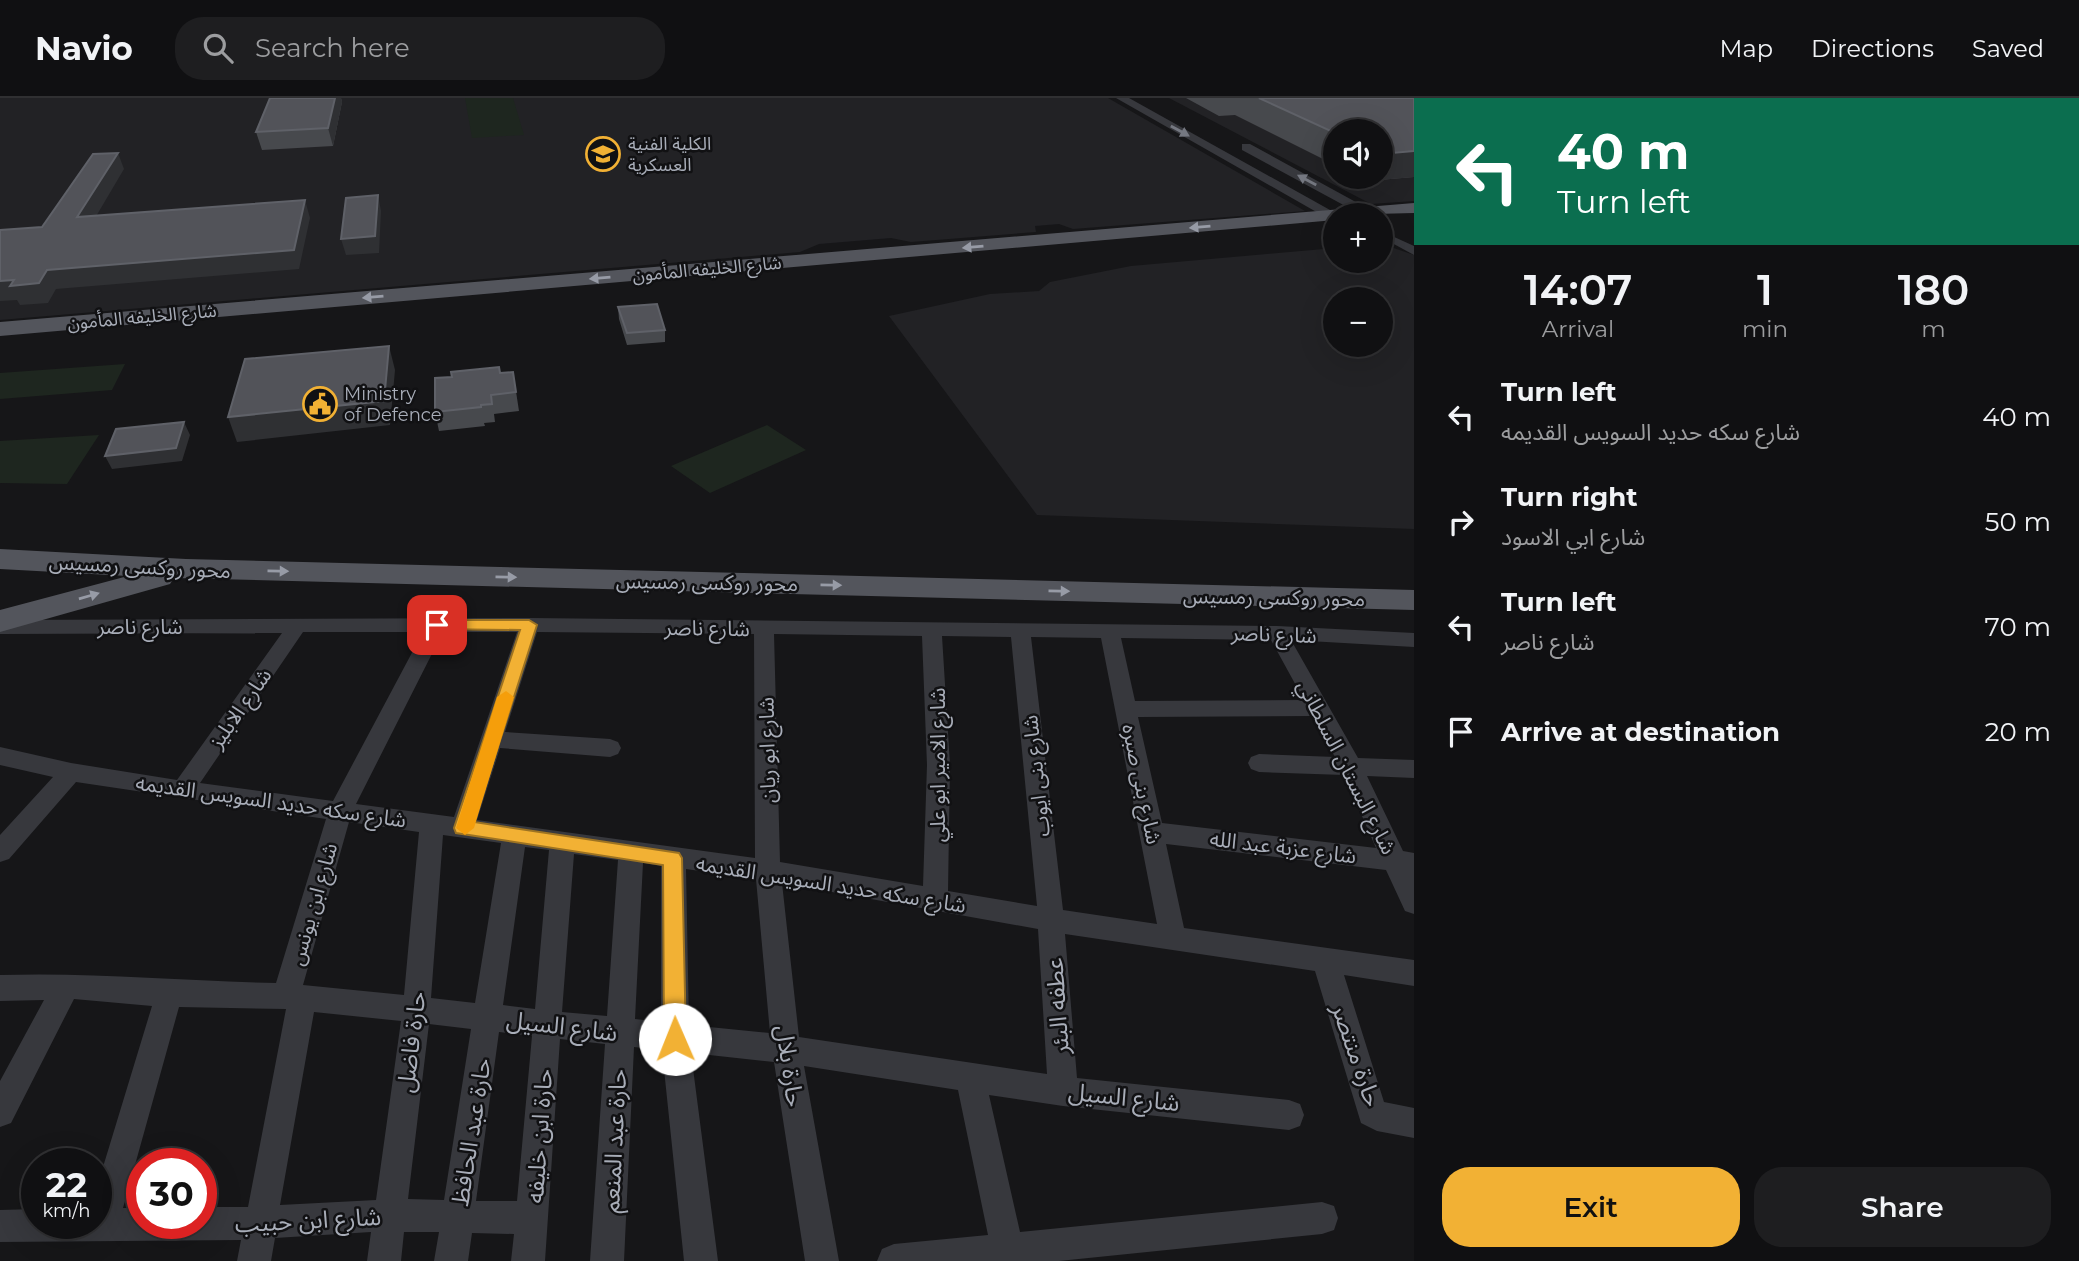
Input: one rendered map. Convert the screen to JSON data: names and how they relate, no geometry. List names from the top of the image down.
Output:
{
  "streets": {
    "main road": ["شارع الخليفه المأمون", "محور روكسى رمسيس"],
    "street": [
      "شارع ناصر",
      "شارع الابليز",
      "شارع ابو ريان",
      "شارع الامير ابو علي",
      "شارع البستان السلطاني",
      "شارع بنى ايوب",
      "شارع بنى صبره",
      "شارع سكه حديد السويس القديمه",
      "شارع عزبة عبد الله",
      "شارع ابن يونس",
      "عطفه البئر",
      "شارع السيل",
      "حارة فاضل",
      "حارة منتصر",
      "حارة بلال",
      "حارة عبد الحافظ",
      "حارة ابن خليفه",
      "حارة عبد المنعم",
      "شارع ابن حبيب"
    ]
  },
  "crossings": [
    ["شارع ناصر", "شارع الابليز"],
    ["شارع ناصر", "شارع ابو ريان"],
    ["شارع ناصر", "شارع الامير ابو علي"],
    ["شارع ناصر", "شارع البستان السلطاني"],
    ["شارع ناصر", "شارع بنى ايوب"],
    ["شارع ناصر", "شارع بنى صبره"],
    ["شارع ناصر", "شارع ابن يونس"],
    ["شارع الابليز", "شارع سكه حديد السويس القديمه"],
    ["شارع ابو ريان", "شارع سكه حديد السويس القديمه"],
    ["شارع ابو ريان", "حارة بلال"],
    ["شارع الامير ابو علي", "شارع سكه حديد السويس القديمه"],
    ["شارع البستان السلطاني", "شارع عزبة عبد الله"],
    ["شارع بنى ايوب", "شارع سكه حديد السويس القديمه"],
    ["شارع بنى ايوب", "عطفه البئر"],
    ["شارع بنى صبره", "شارع سكه حديد السويس القديمه"],
    ["شارع بنى صبره", "شارع عزبة عبد الله"],
    ["شارع سكه حديد السويس القديمه", "شارع ابن يونس"],
    ["شارع سكه حديد السويس القديمه", "عطفه البئر"],
    ["شارع سكه حديد السويس القديمه", "حارة فاضل"],
    ["شارع سكه حديد السويس القديمه", "حارة منتصر"],
    ["شارع سكه حديد السويس القديمه", "حارة بلال"],
    ["شارع سكه حديد السويس القديمه", "حارة عبد الحافظ"],
    ["شارع سكه حديد السويس القديمه", "حارة ابن خليفه"],
    ["شارع سكه حديد السويس القديمه", "حارة عبد المنعم"],
    ["شارع ابن يونس", "شارع السيل"],
    ["شارع ابن يونس", "شارع ابن حبيب"],
    ["عطفه البئر", "شارع السيل"],
    ["شارع السيل", "حارة فاضل"],
    ["شارع السيل", "حارة بلال"],
    ["شارع السيل", "حارة عبد الحافظ"],
    ["شارع السيل", "حارة ابن خليفه"],
    ["شارع السيل", "حارة عبد المنعم"],
    ["حارة فاضل", "شارع ابن حبيب"],
    ["حارة عبد الحافظ", "شارع ابن حبيب"],
    ["حارة ابن خليفه", "شارع ابن حبيب"]
  ],
  "one_way": ["شارع الخليفه المأمون", "محور روكسى رمسيس"],
  "places": {
    "school or university": ["الكلية الفنية العسكرية"],
    "public building": ["Ministry of Defence"]
  },
  "page": {
    "header": "Navio",
    "search": "Search here",
    "nav": ["Map", "Directions", "Saved"],
    "turn": ["40 m", "Turn left"],
    "map_buttons": ["+", "−"],
    "eta": [
      "14:07",
      "Arrival",
      "1",
      "min",
      "180",
      "m"
    ],
    "list": [
      {
        "name": "Turn left",
        "note": "شارع سكه حديد السويس القديمه",
        "value": "40 m"
      },
      {
        "name": "Turn right",
        "note": "شارع ابي الاسود",
        "value": "50 m"
      },
      {
        "name": "Turn left",
        "note": "شارع ناصر",
        "value": "70 m"
      },
      {
        "name": "Arrive at destination",
        "value": "20 m"
      }
    ],
    "speed": "22 km/h",
    "limit": "30",
    "buttons": ["Exit", "Share"]
  }
}
